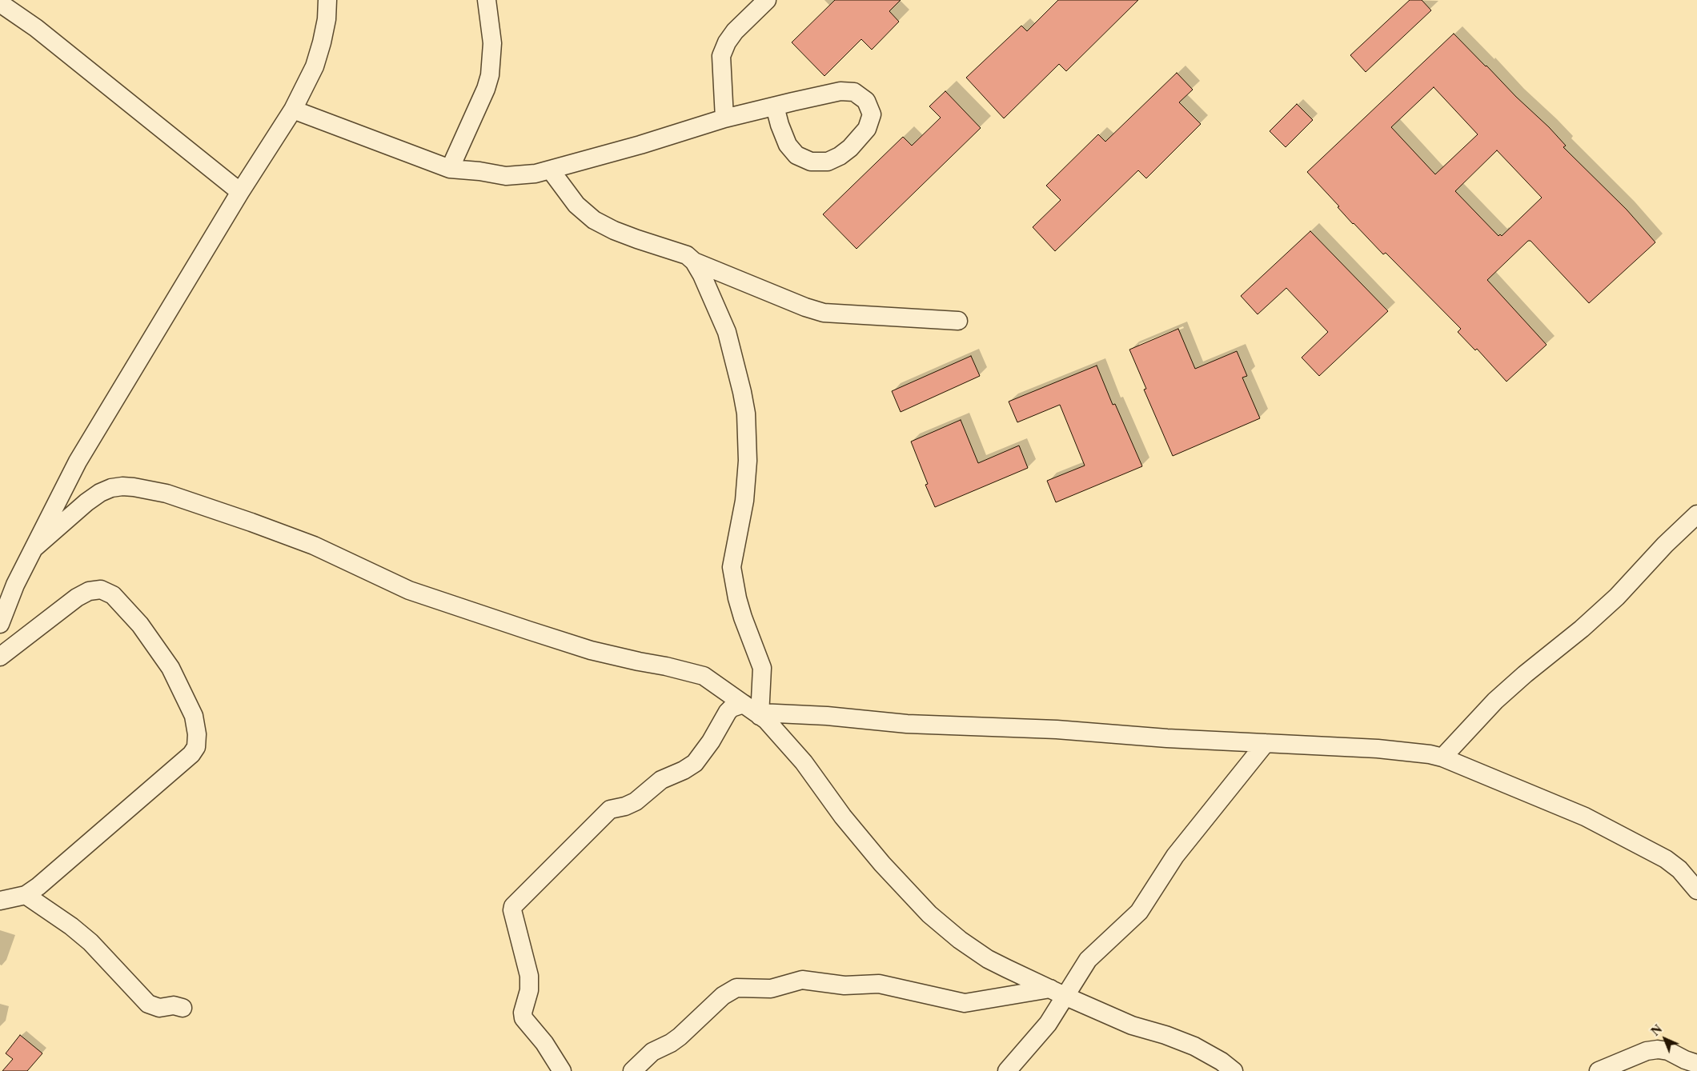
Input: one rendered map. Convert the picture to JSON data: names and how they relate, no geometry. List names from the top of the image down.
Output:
{
  "north": "top left"
}
